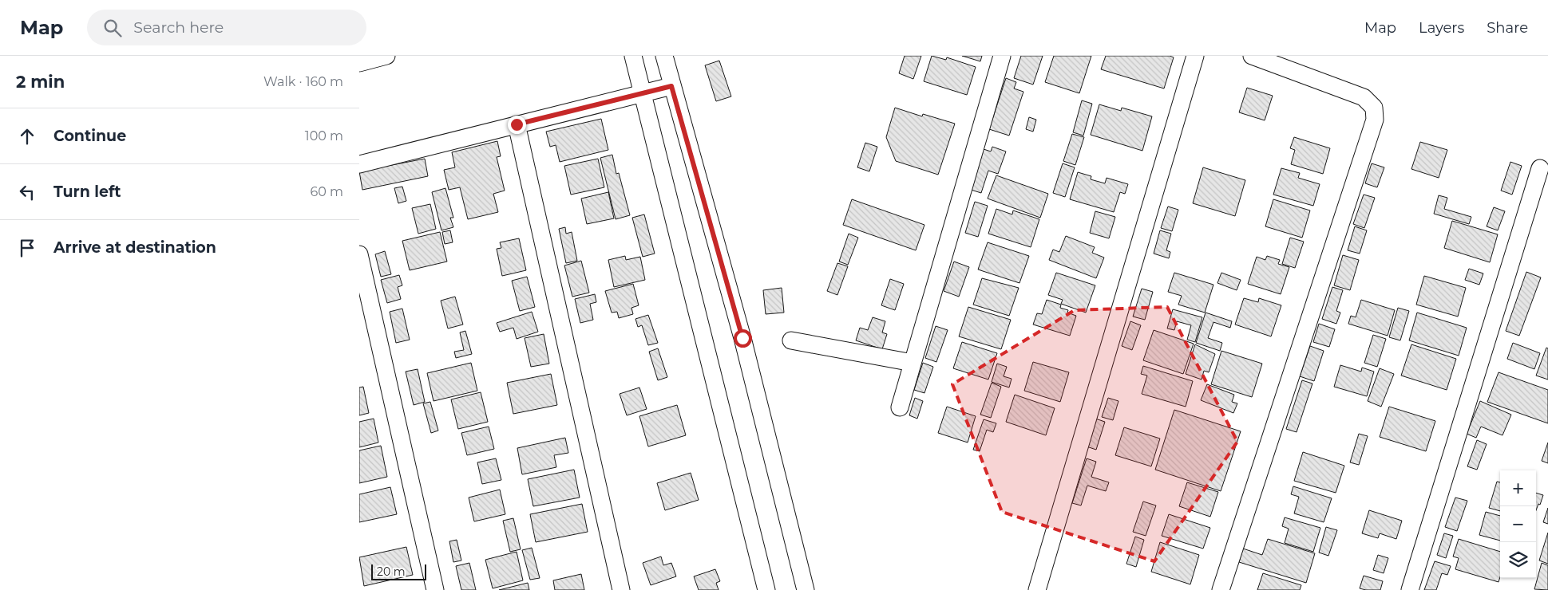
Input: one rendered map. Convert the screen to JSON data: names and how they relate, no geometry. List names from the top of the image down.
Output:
{
  "scale_bar": "20 m",
  "page": {
    "header": "Map",
    "search": "Search here",
    "nav": ["Map", "Layers", "Share"],
    "heading": ["2 min", "Walk · 160 m"],
    "list": [
      ["Continue", "100 m"],
      ["Turn left", "60 m"],
      "Arrive at destination"
    ],
    "map_buttons": ["+", "−"],
    "scale": "20 m"
  }
}
